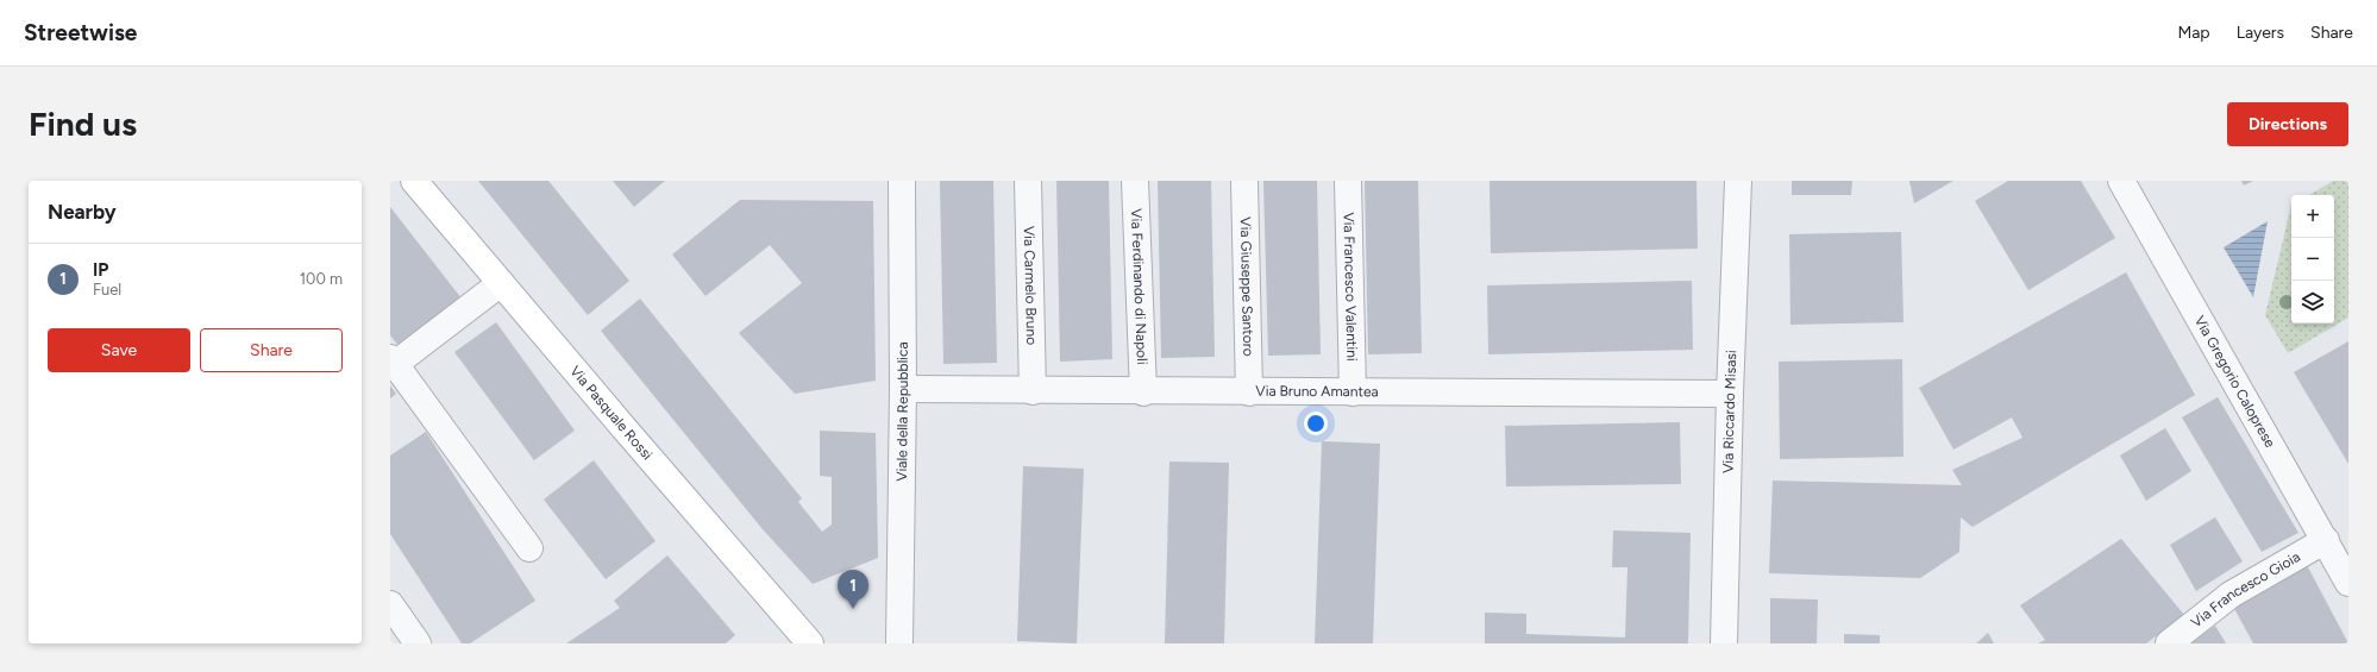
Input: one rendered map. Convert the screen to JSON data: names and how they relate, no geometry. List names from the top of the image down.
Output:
{
  "streets": {
    "main road": ["Via Pasquale Rossi"],
    "street": [
      "Via Carmelo Bruno",
      "Via Ferdinando di Napoli",
      "Via Giuseppe Santoro",
      "Via Francesco Valentini",
      "Via Gregorio Caloprese",
      "Via Bruno Amantea",
      "Via Riccardo Misasi",
      "Viale della Repubblica",
      "Via Francesco Gioia"
    ]
  },
  "crossings": [
    ["Via Carmelo Bruno", "Via Bruno Amantea"],
    ["Via Ferdinando di Napoli", "Via Bruno Amantea"],
    ["Via Giuseppe Santoro", "Via Bruno Amantea"],
    ["Via Francesco Valentini", "Via Bruno Amantea"],
    ["Via Gregorio Caloprese", "Via Francesco Gioia"],
    ["Via Bruno Amantea", "Via Riccardo Misasi"],
    ["Via Bruno Amantea", "Viale della Repubblica"]
  ],
  "page": {
    "header": "Streetwise",
    "nav": ["Map", "Layers", "Share"],
    "buttons": [
      "Directions",
      ["Save", "Share"]
    ],
    "title": "Find us",
    "heading": "Nearby",
    "map_buttons": ["+", "−"],
    "list": [
      {
        "mark": "1",
        "name": "IP",
        "note": "Fuel",
        "value": "100 m"
      }
    ],
    "pins": "1"
  }
}
